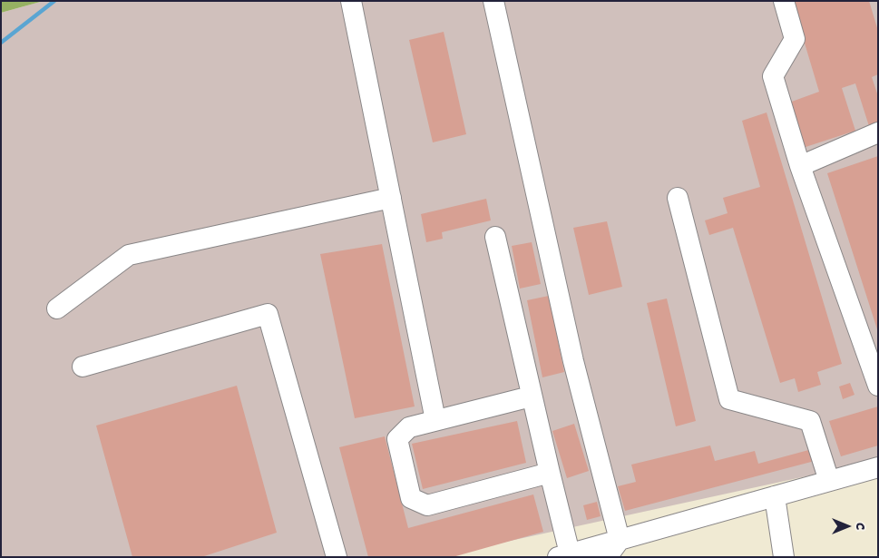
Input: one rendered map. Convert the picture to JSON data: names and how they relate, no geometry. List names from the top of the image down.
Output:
{
  "north": "right"
}
